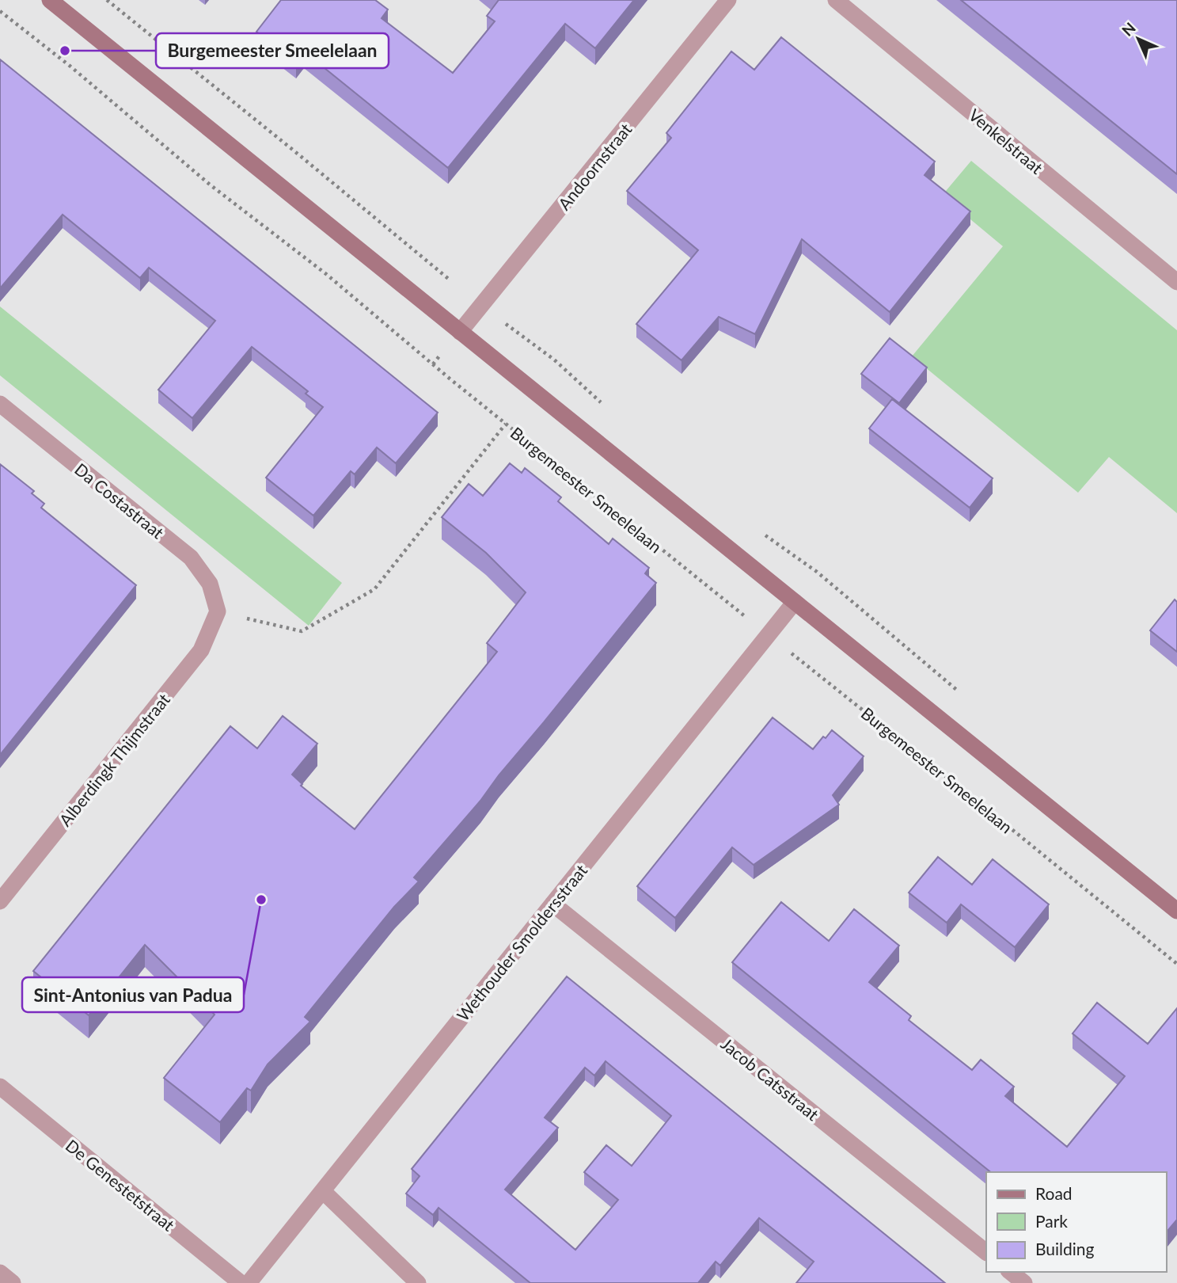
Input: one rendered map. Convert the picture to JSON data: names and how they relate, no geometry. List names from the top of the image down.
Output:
{
  "streets": {
    "street": [
      "Venkelstraat",
      "Andoornstraat",
      "Da Costastraat",
      "Alberdingk Thijmstraat",
      "Wethouder Smoldersstraat",
      "Jacob Catsstraat",
      "De Genestetstraat"
    ],
    "path": ["Burgemeester Smeelelaan"]
  },
  "crossings": [
    ["Burgemeester Smeelelaan", "Wethouder Smoldersstraat"],
    ["Da Costastraat", "Alberdingk Thijmstraat"],
    ["Wethouder Smoldersstraat", "Jacob Catsstraat"]
  ],
  "places": ["Burgemeester Smeelelaan", "Sint-Antonius van Padua"],
  "legend": ["Road", "Park", "Building"],
  "north": "top left"
}
